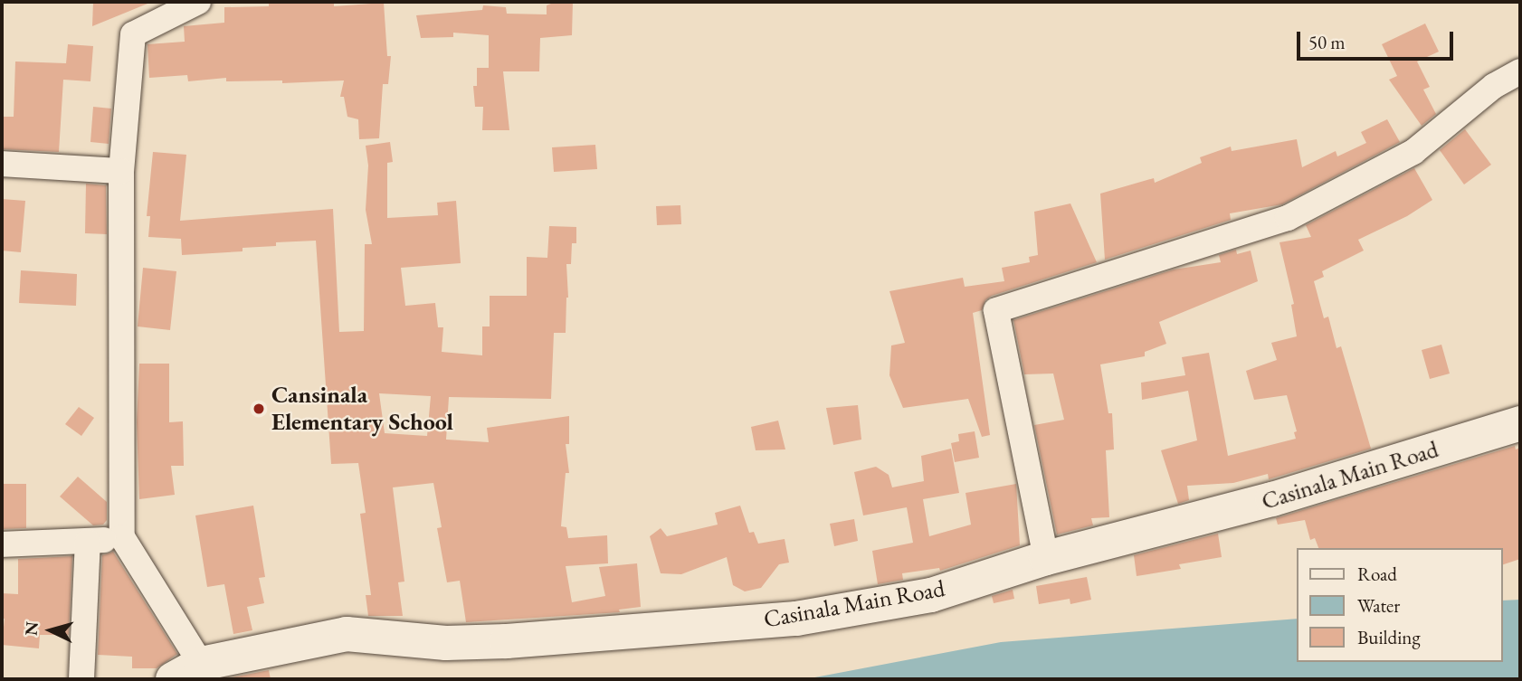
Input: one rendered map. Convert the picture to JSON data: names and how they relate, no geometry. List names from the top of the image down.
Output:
{
  "streets": {
    "street": ["Casinala Main Road"]
  },
  "places": ["Cansinala Elementary School"],
  "legend": ["Road", "Water", "Building"],
  "scale_bar": "50 m",
  "north": "left"
}
